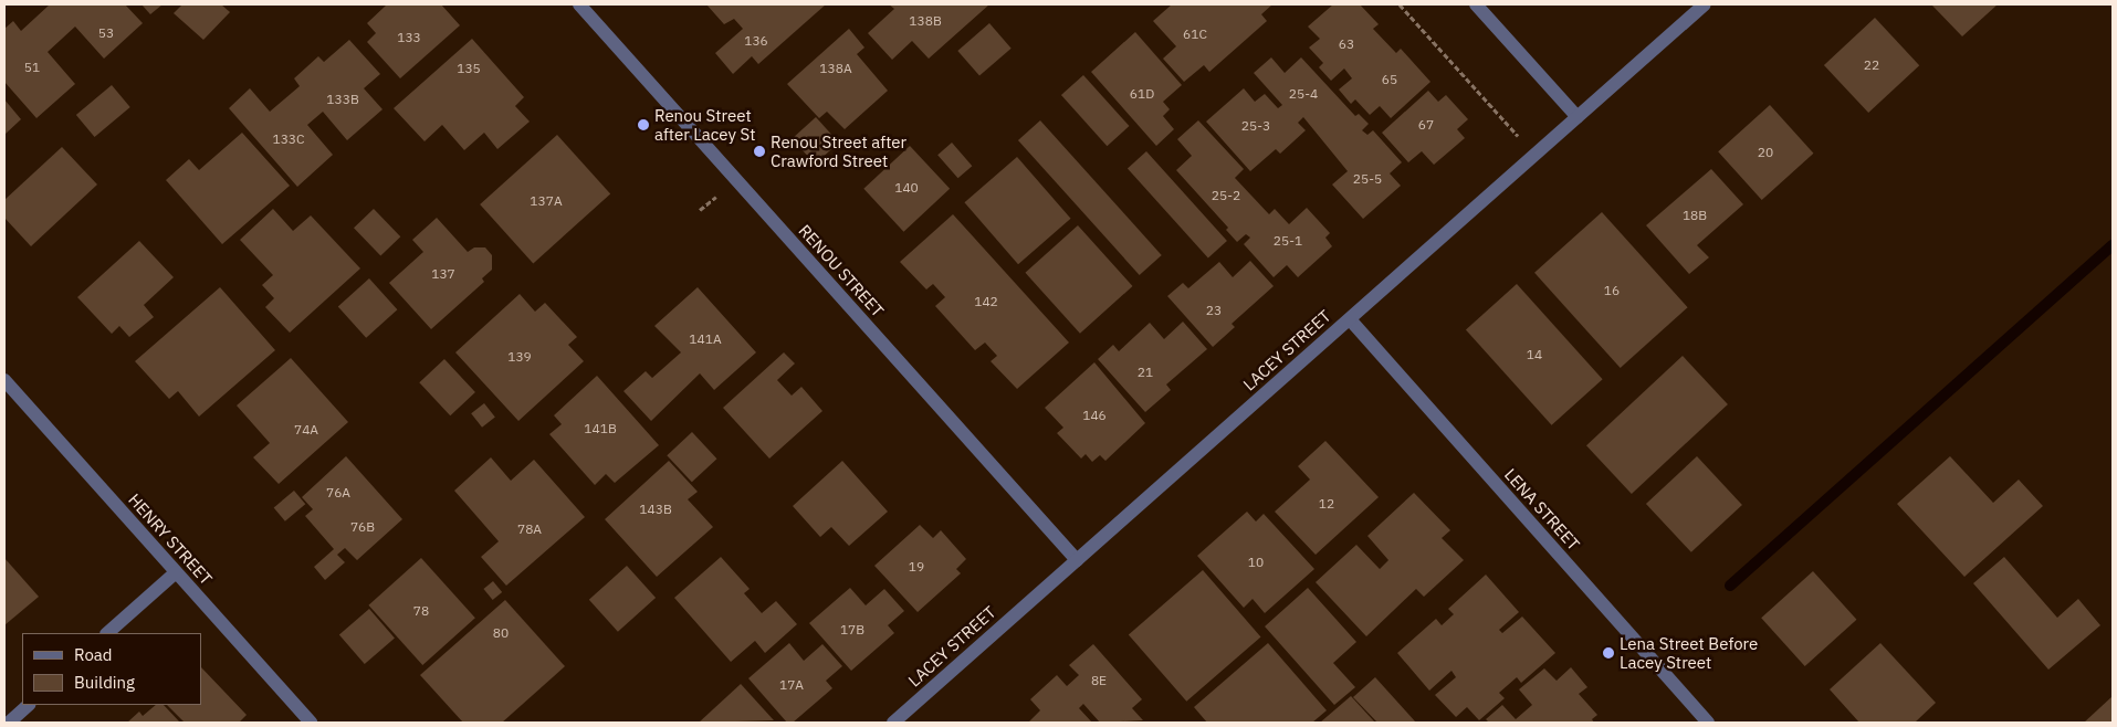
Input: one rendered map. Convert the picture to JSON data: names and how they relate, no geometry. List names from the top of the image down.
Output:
{
  "streets": {
    "street": [
      "RENOU STREET",
      "LACEY STREET",
      "LENA STREET",
      "HENRY STREET"
    ]
  },
  "crossings": [
    ["RENOU STREET", "LACEY STREET"],
    ["LACEY STREET", "LENA STREET"]
  ],
  "places": ["Renou Street after Lacey St", "Renou Street after Crawford Street", "Lena Street Before Lacey Street"],
  "house_numbers": [
    "138B",
    "53",
    "61C",
    "133",
    "136",
    "63",
    "22",
    "51",
    "135",
    "138A",
    "65",
    "61D",
    "25-4",
    "133B",
    "67",
    "25-3",
    "133C",
    "20",
    "25-5",
    "140",
    "25-2",
    "137A",
    "18B",
    "25-1",
    "137",
    "16",
    "142",
    "23",
    "141A",
    "14",
    "139",
    "21",
    "146",
    "141B",
    "74A",
    "76A",
    "12",
    "143B",
    "76B",
    "78A",
    "10",
    "19",
    "78",
    "17B",
    "80",
    "8E",
    "17A"
  ],
  "legend": ["Road", "Building"]
}
